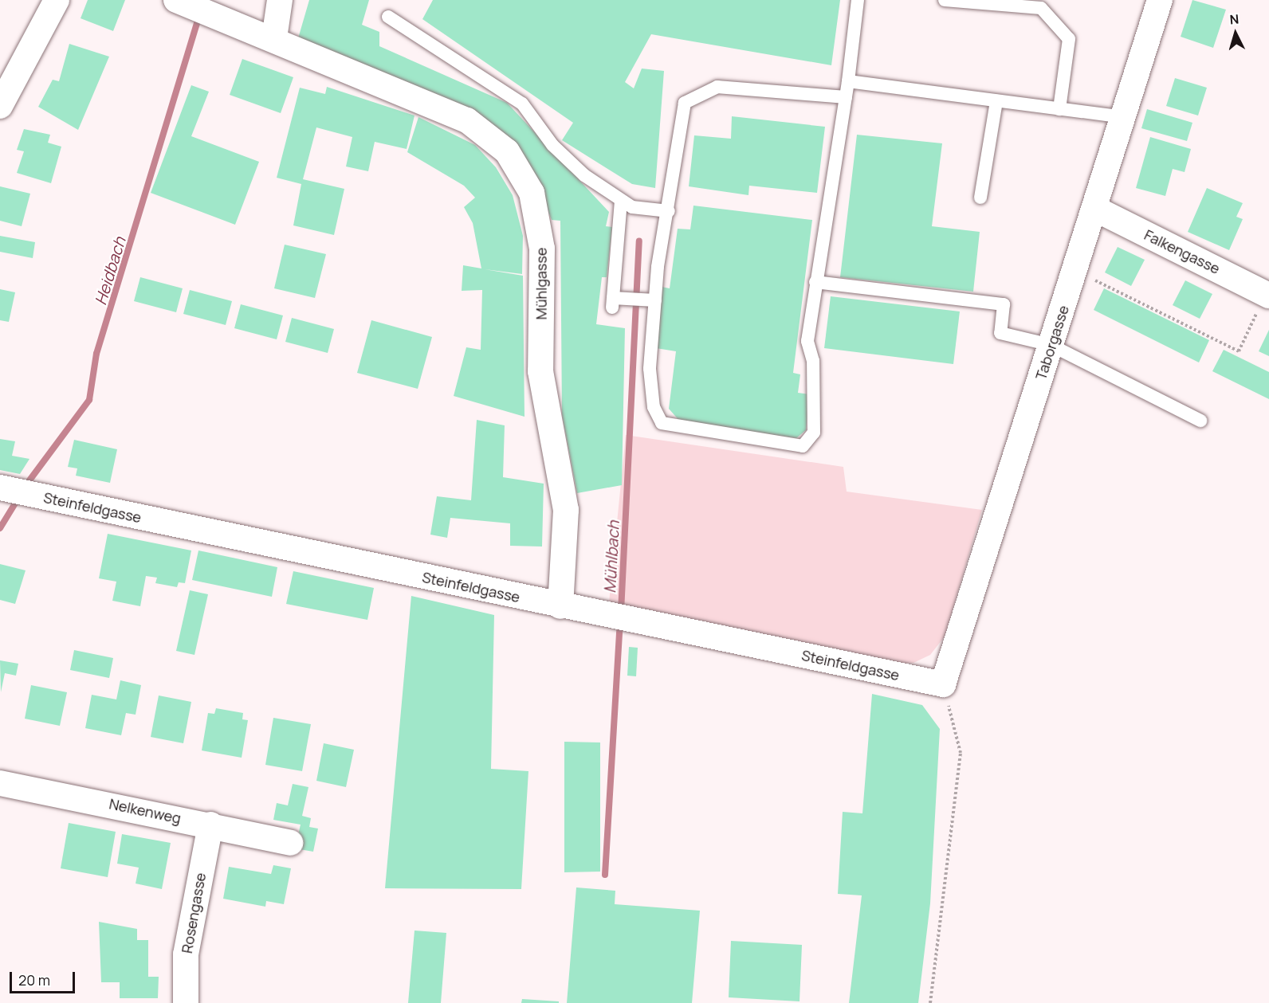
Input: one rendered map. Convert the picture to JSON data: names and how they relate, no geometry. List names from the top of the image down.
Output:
{
  "streets": {
    "street": [
      "Falkengasse",
      "Mühlgasse",
      "Taborgasse",
      "Steinfeldgasse",
      "Nelkenweg",
      "Rosengasse"
    ]
  },
  "crossings": [
    ["Falkengasse", "Taborgasse"],
    ["Mühlgasse", "Steinfeldgasse"],
    ["Taborgasse", "Steinfeldgasse"],
    ["Nelkenweg", "Rosengasse"]
  ],
  "water": ["Heidbach", "Mühlbach"],
  "scale_bar": "20 m",
  "north": "top"
}
